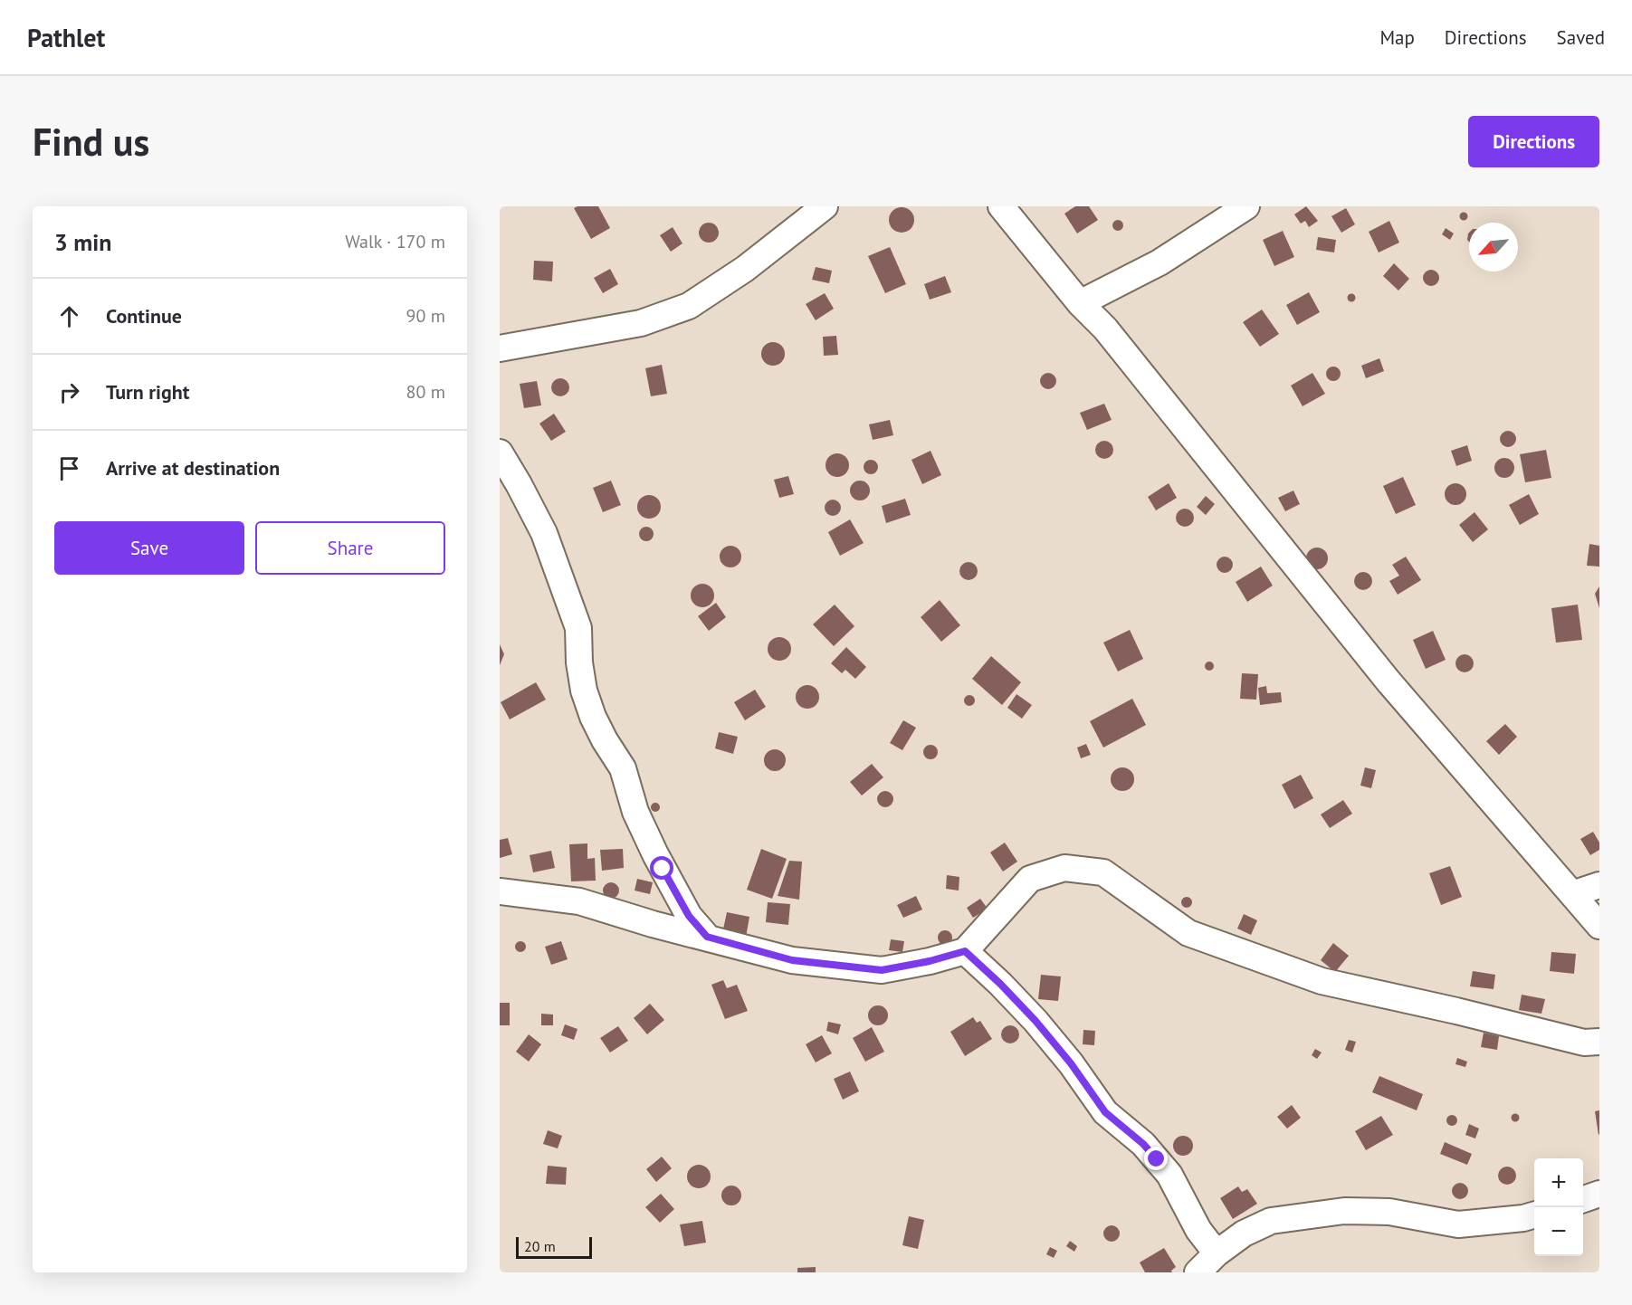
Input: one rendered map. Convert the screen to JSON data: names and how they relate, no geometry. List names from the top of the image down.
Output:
{
  "scale_bar": "20 m",
  "north": "bottom left",
  "page": {
    "header": "Pathlet",
    "nav": ["Map", "Directions", "Saved"],
    "buttons": [
      "Directions",
      ["Save", "Share"]
    ],
    "title": "Find us",
    "heading": ["3 min", "Walk · 170 m"],
    "list": [
      ["Continue", "90 m"],
      ["Turn right", "80 m"],
      "Arrive at destination"
    ],
    "map_buttons": ["+", "−"],
    "scale": "20 m"
  }
}
